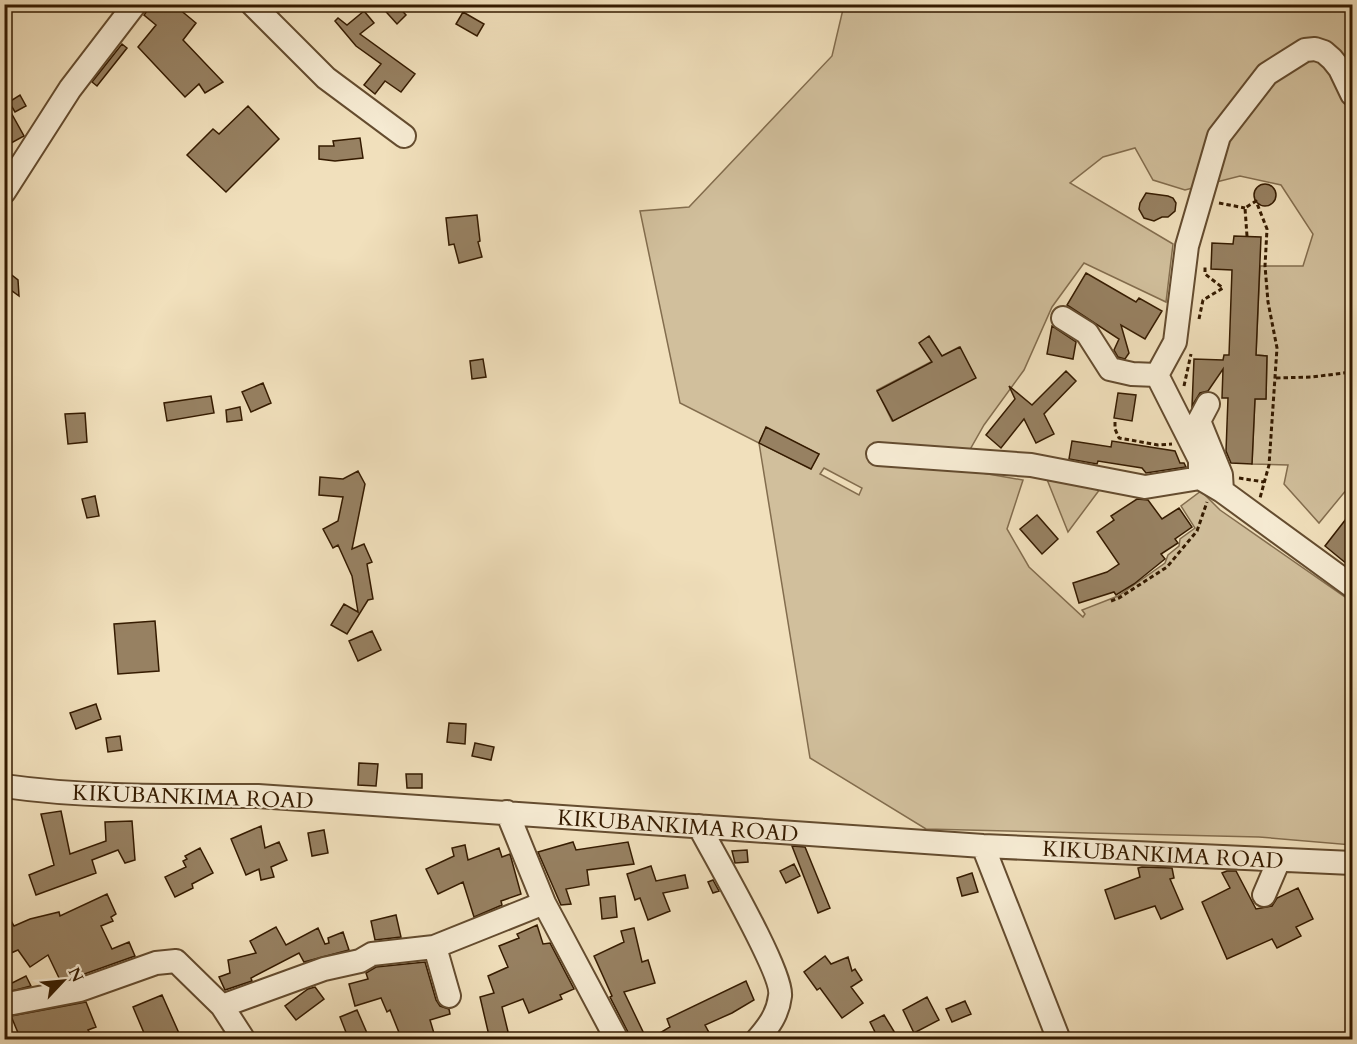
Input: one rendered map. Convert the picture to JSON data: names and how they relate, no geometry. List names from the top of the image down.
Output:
{
  "streets": {
    "street": ["KIKUBANKIMA ROAD"]
  },
  "north": "top right"
}
